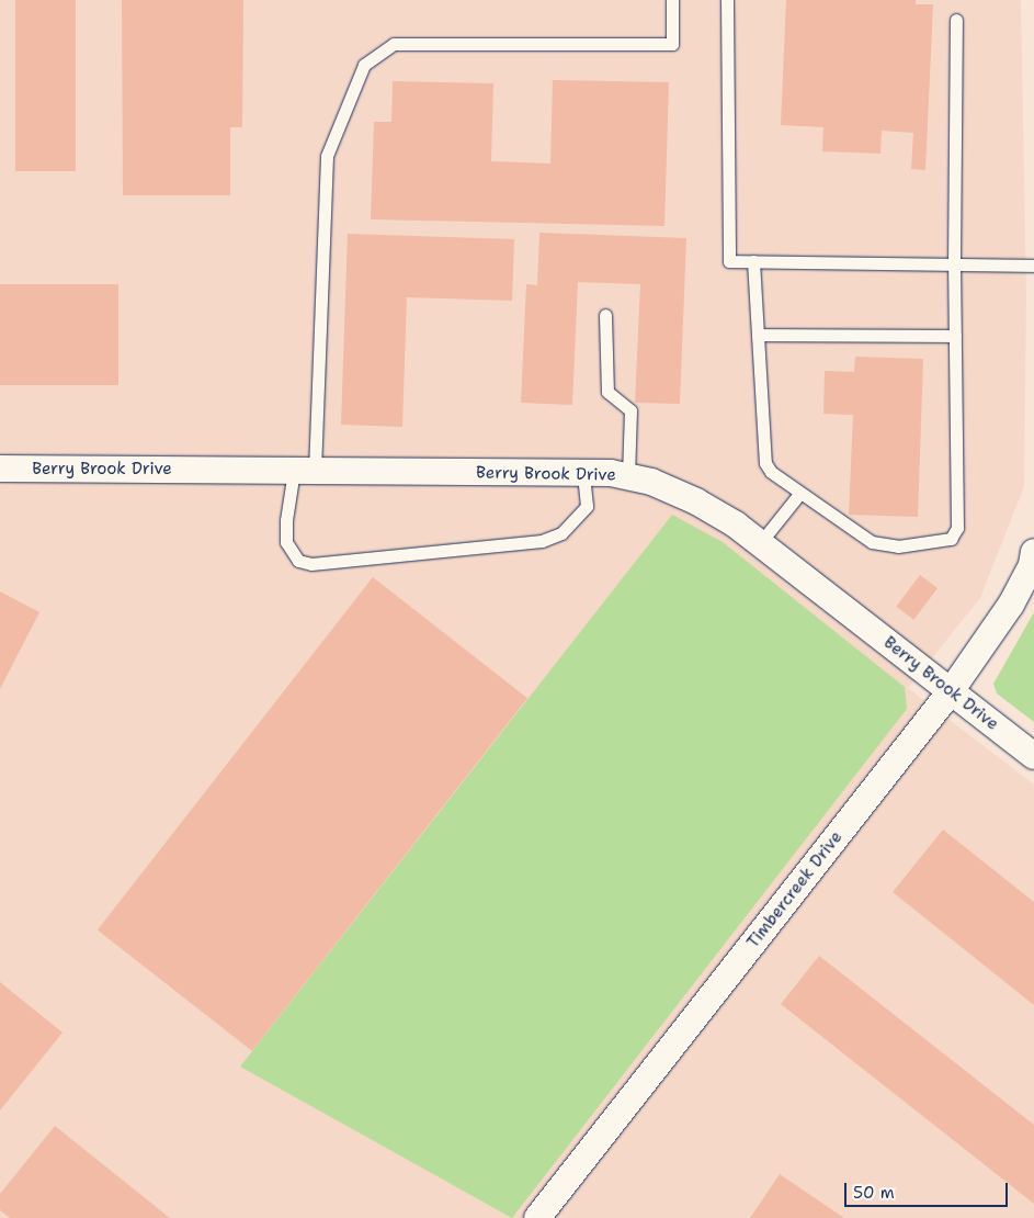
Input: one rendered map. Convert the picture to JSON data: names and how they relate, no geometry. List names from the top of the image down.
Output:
{
  "streets": {
    "street": ["Berry Brook Drive", "Timbercreek Drive"]
  },
  "crossings": [
    ["Berry Brook Drive", "Timbercreek Drive"]
  ],
  "scale_bar": "50 m"
}
